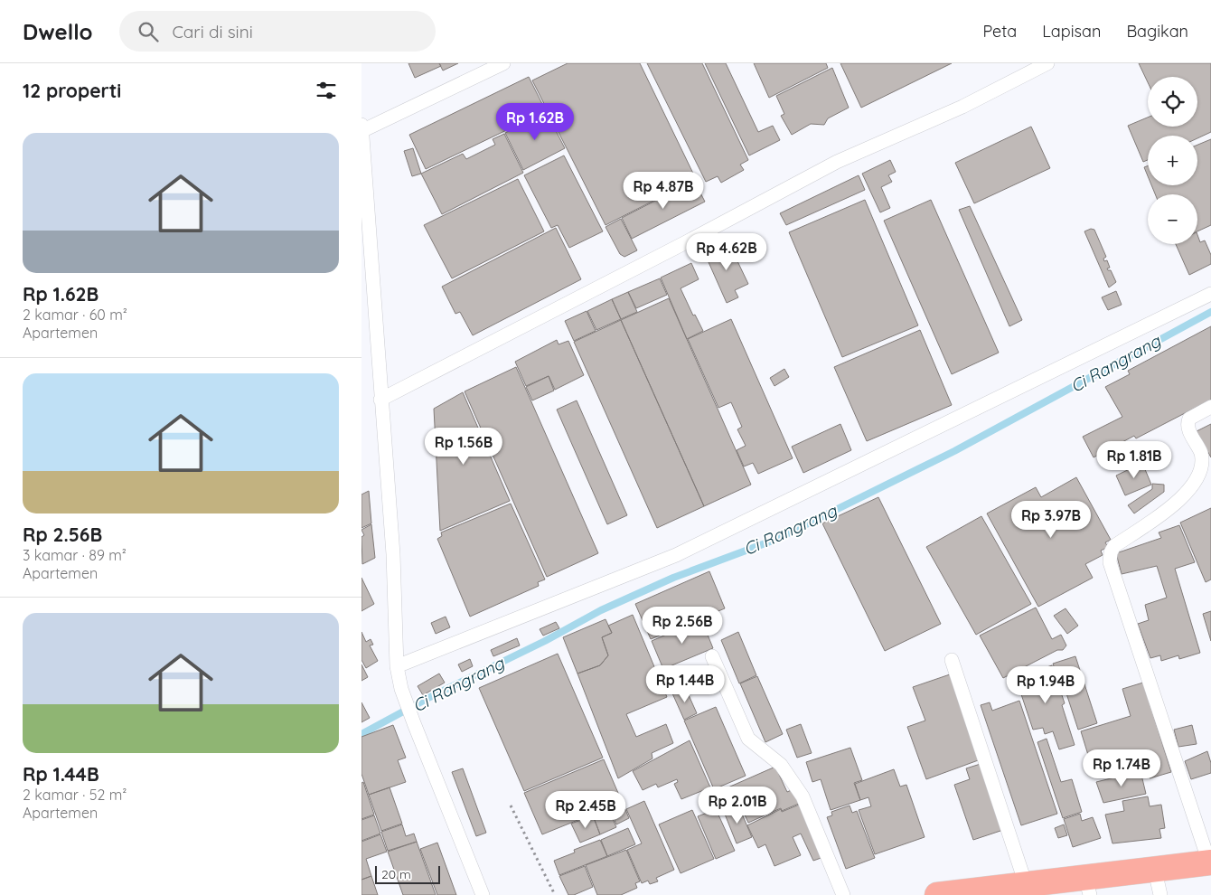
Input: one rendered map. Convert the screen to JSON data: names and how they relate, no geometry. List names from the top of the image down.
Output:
{
  "water": ["Ci Rangrang"],
  "scale_bar": "20 m",
  "page": {
    "header": "Dwello",
    "search": "Cari di sini",
    "nav": ["Peta", "Lapisan", "Bagikan"],
    "heading": "12 properti",
    "map_buttons": ["+", "−"],
    "price": [
      "Rp 1.62B",
      "Rp 4.87B",
      "Rp 4.62B",
      "Rp 1.56B",
      "Rp 1.81B",
      "Rp 3.97B",
      "Rp 2.56B",
      "Rp 1.44B",
      "Rp 1.94B",
      "Rp 1.74B",
      "Rp 2.01B",
      "Rp 2.45B"
    ],
    "list": [
      {
        "name": "Rp 1.62B",
        "note": "2 kamar · 60 m² · Apartemen"
      },
      {
        "name": "Rp 2.56B",
        "note": "3 kamar · 89 m² · Apartemen"
      },
      {
        "name": "Rp 1.44B",
        "note": "2 kamar · 52 m² · Apartemen"
      }
    ],
    "scale": "20 m"
  }
}
